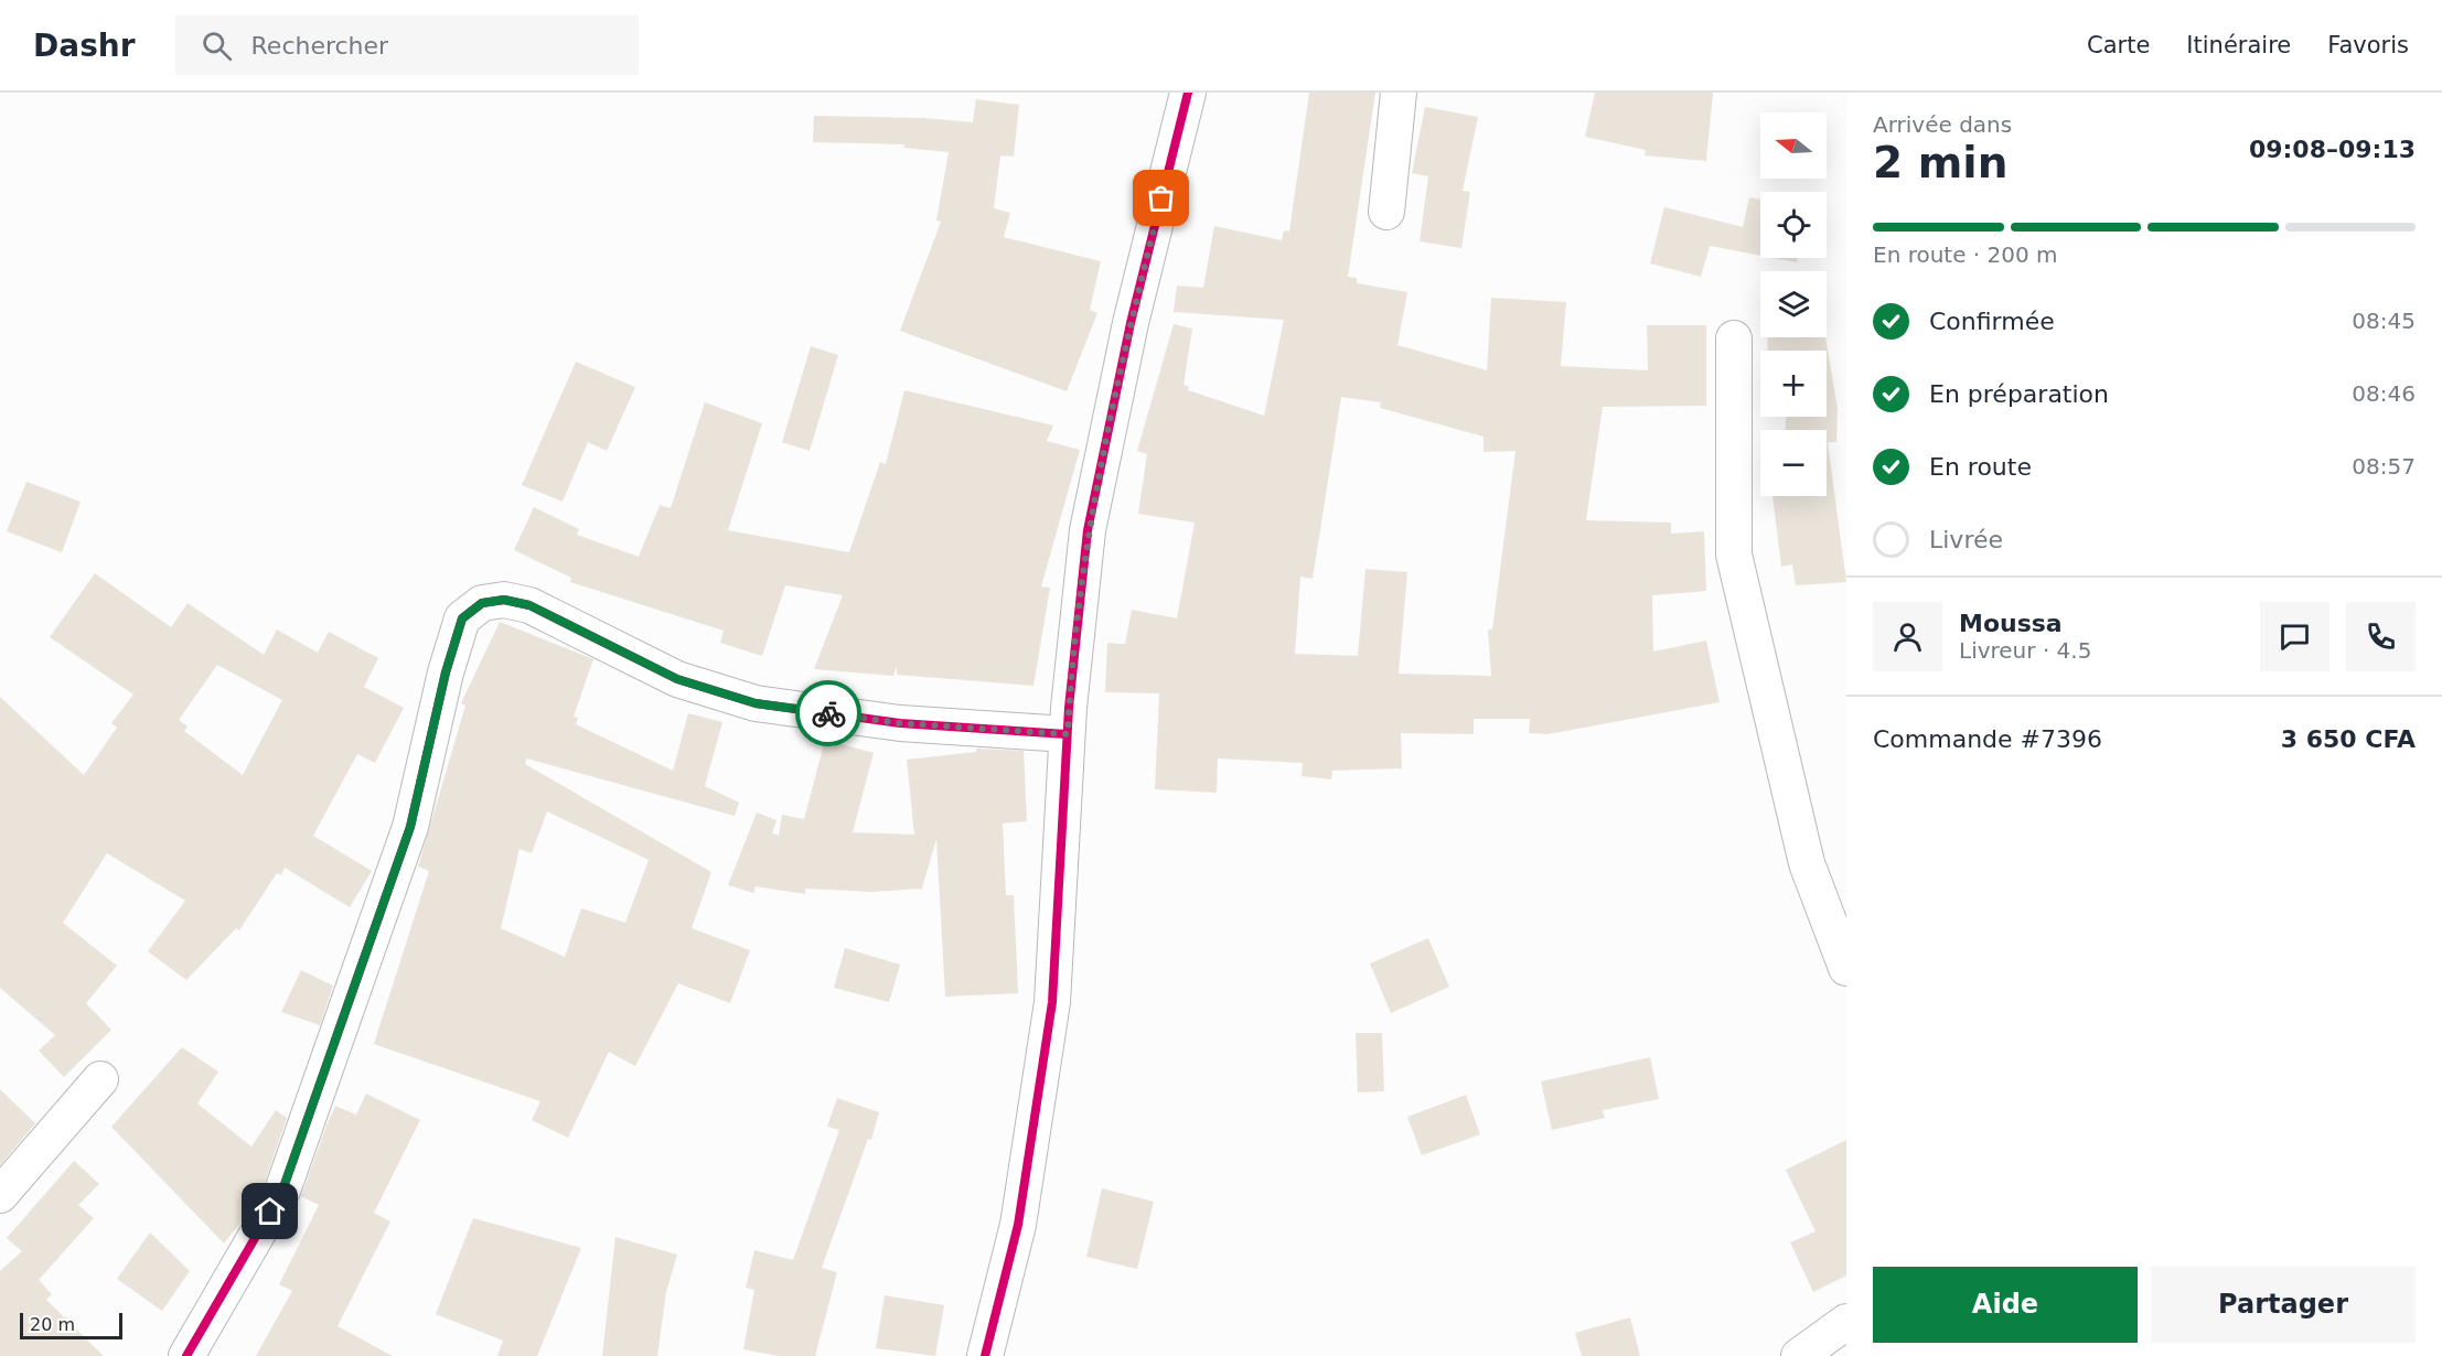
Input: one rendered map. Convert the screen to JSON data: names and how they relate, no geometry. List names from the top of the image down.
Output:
{
  "scale_bar": "20 m",
  "north": "left",
  "page": {
    "header": "Dashr",
    "search": "Rechercher",
    "nav": ["Carte", "Itinéraire", "Favoris"],
    "heading": ["2 min", "Arrivée dans", "09:08–09:13"],
    "panel": [
      "Moussa",
      "Livreur · 4.5",
      "Commande #7396",
      "3 650 CFA"
    ],
    "map_buttons": ["+", "−"],
    "bar": "En route · 200 m",
    "list": [
      ["Confirmée", "08:45"],
      ["En préparation", "08:46"],
      ["En route", "08:57"],
      "Livrée"
    ],
    "buttons": ["Aide", "Partager"],
    "scale": "20 m"
  }
}
